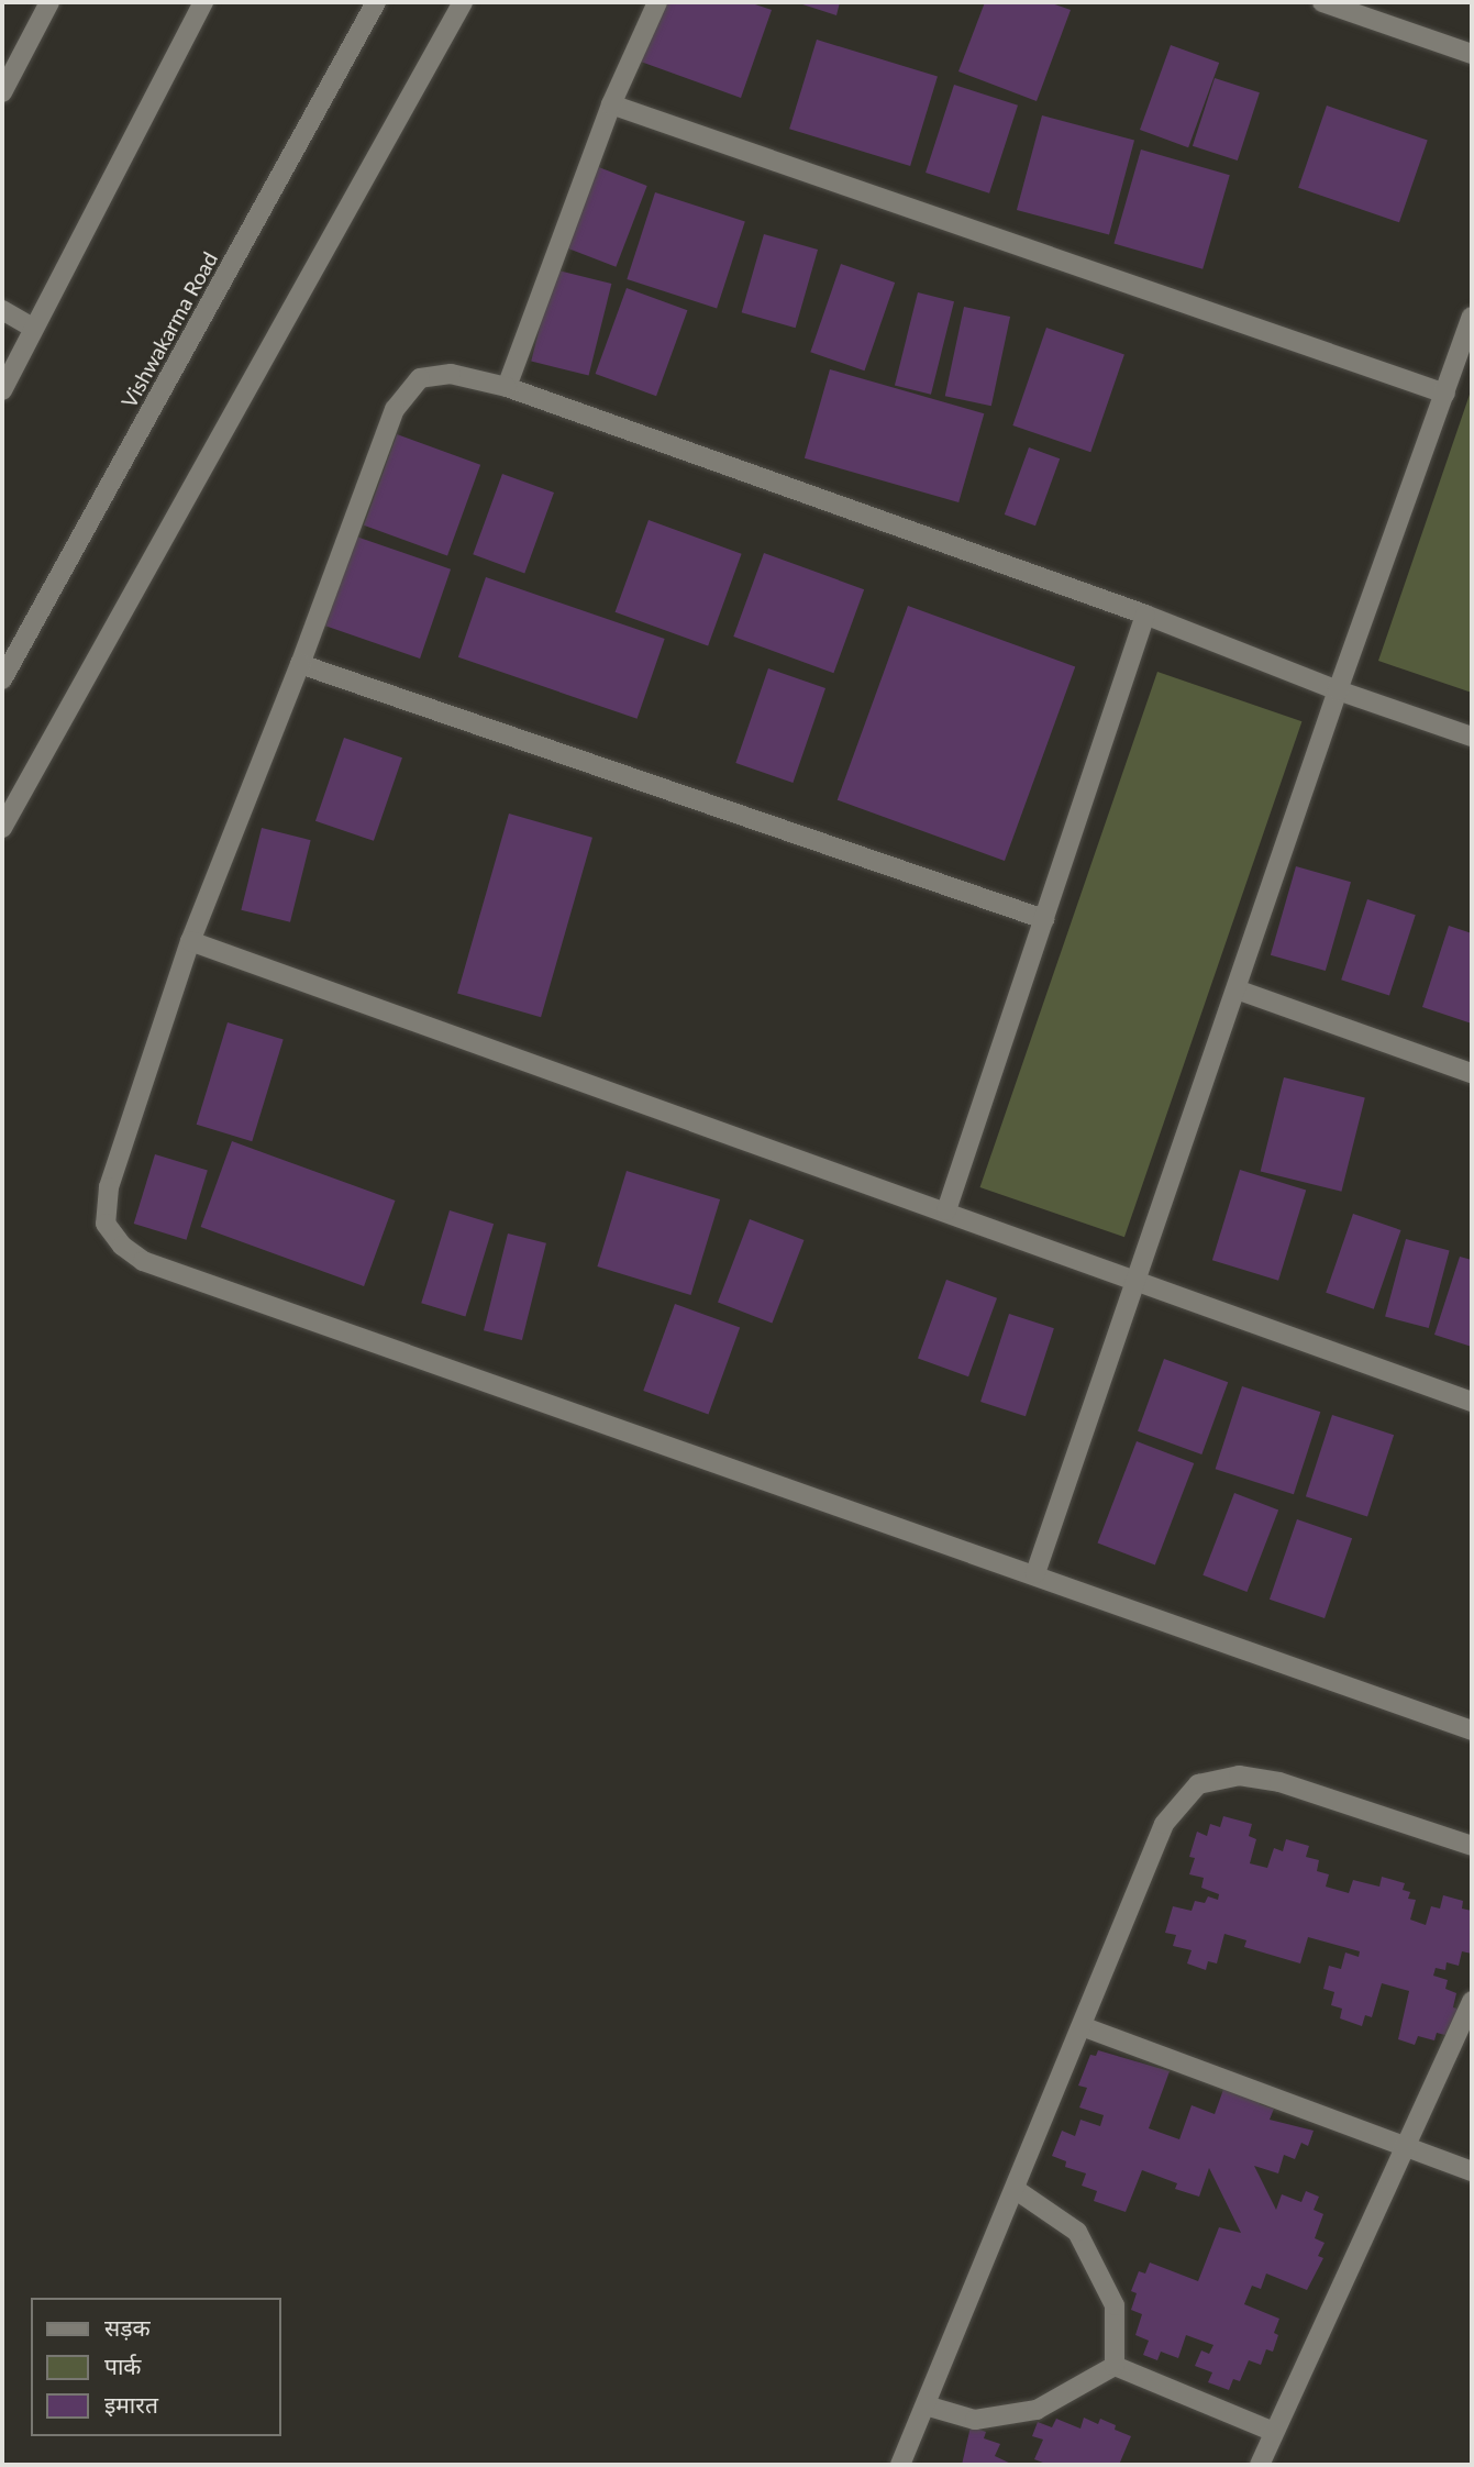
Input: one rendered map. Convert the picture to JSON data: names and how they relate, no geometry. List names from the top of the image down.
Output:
{
  "streets": {
    "street": ["Vishwakarma Road"]
  },
  "legend": ["सड़क", "पार्क", "इमारत"]
}
